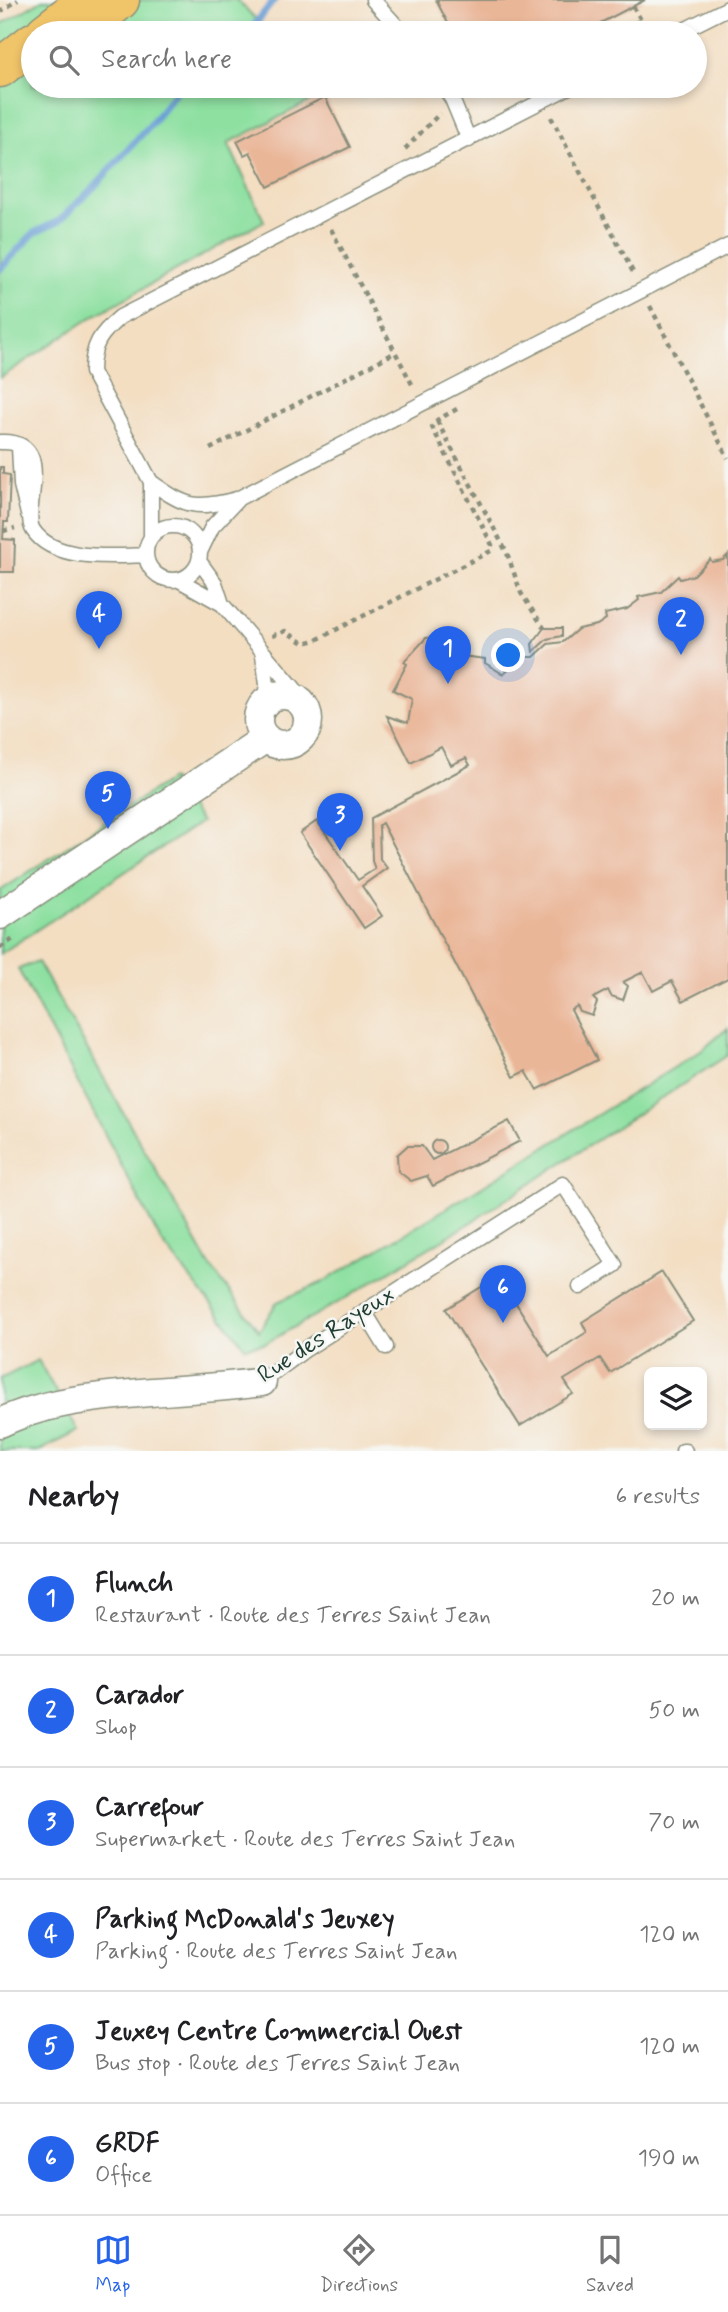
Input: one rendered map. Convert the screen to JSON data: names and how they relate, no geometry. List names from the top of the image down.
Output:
{
  "streets": {
    "street": ["Rue des Rayeux"]
  },
  "page": {
    "search": "Search here",
    "pins": [
      "4",
      "2",
      "1",
      "5",
      "3",
      "6"
    ],
    "heading": ["Nearby", "6 results"],
    "list": [
      {
        "mark": "1",
        "name": "Flunch",
        "note": "Restaurant · Route des Terres Saint Jean",
        "value": "20 m"
      },
      {
        "mark": "2",
        "name": "Carador",
        "note": "Shop",
        "value": "50 m"
      },
      {
        "mark": "3",
        "name": "Carrefour",
        "note": "Supermarket · Route des Terres Saint Jean",
        "value": "70 m"
      },
      {
        "mark": "4",
        "name": "Parking McDonald's Jeuxey",
        "note": "Parking · Route des Terres Saint Jean",
        "value": "120 m"
      },
      {
        "mark": "5",
        "name": "Jeuxey Centre Commercial Ouest",
        "note": "Bus stop · Route des Terres Saint Jean",
        "value": "120 m"
      },
      {
        "mark": "6",
        "name": "GRDF",
        "note": "Office",
        "value": "190 m"
      }
    ],
    "nav": ["Map", "Directions", "Saved"]
  }
}
